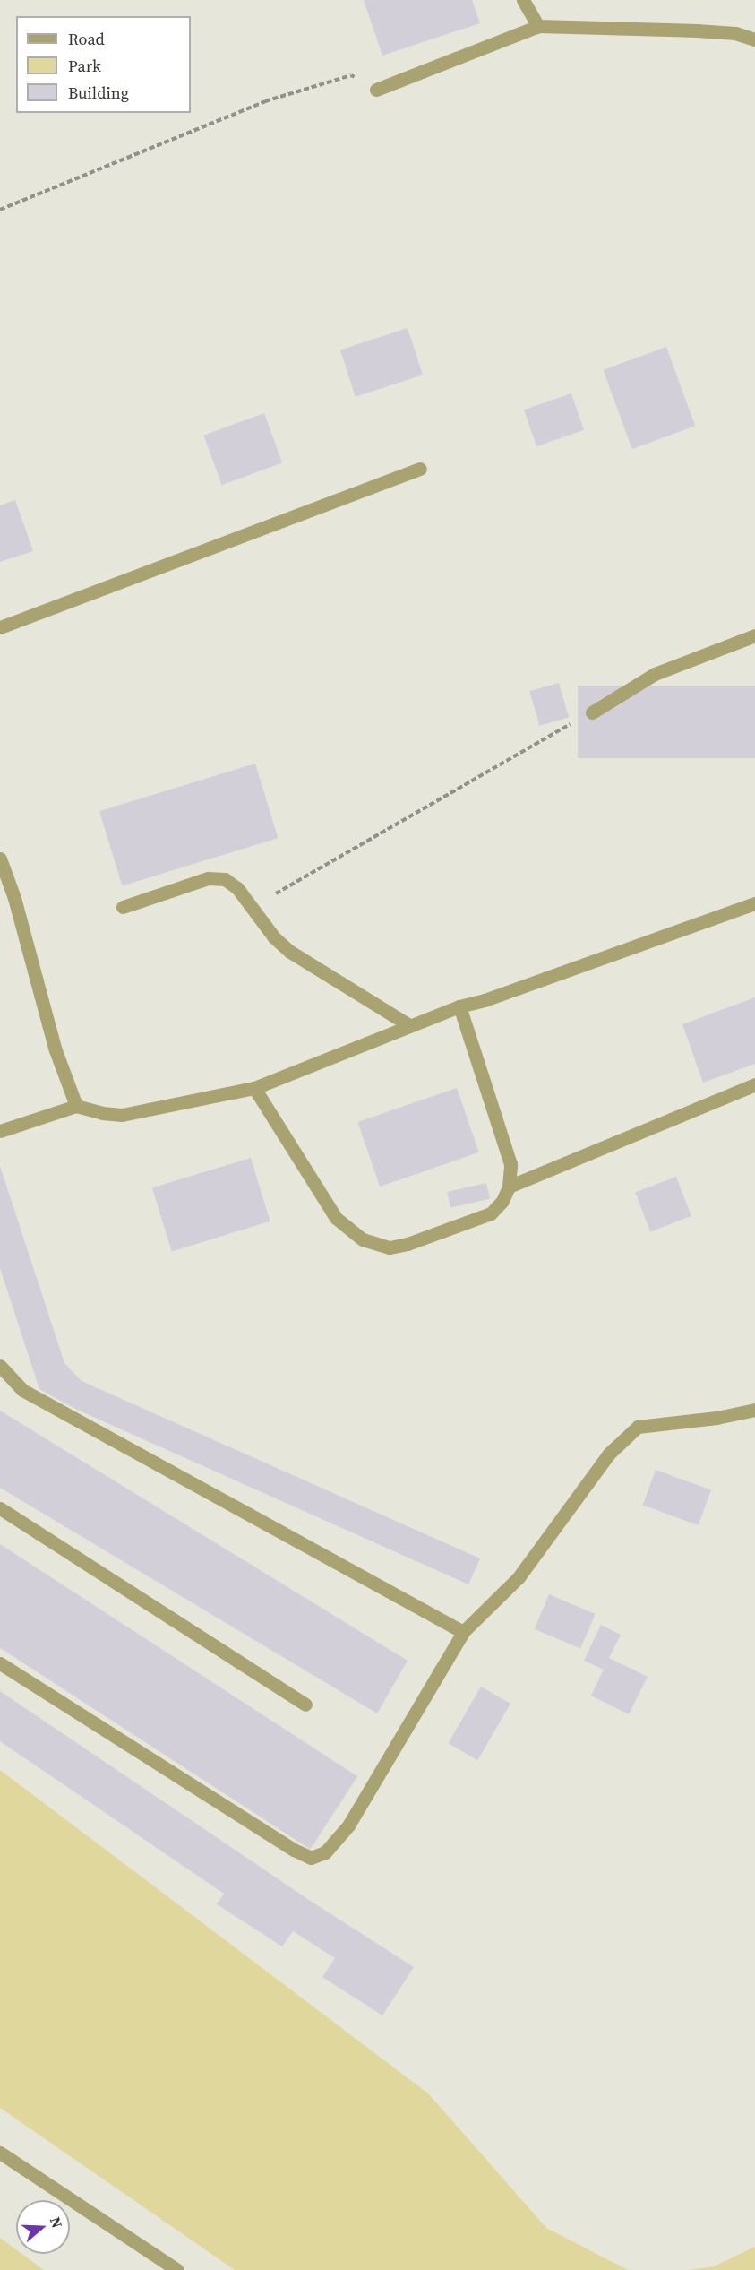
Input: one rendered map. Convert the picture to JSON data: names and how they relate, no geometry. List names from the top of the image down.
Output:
{
  "legend": ["Road", "Park", "Building"],
  "north": "right"
}
